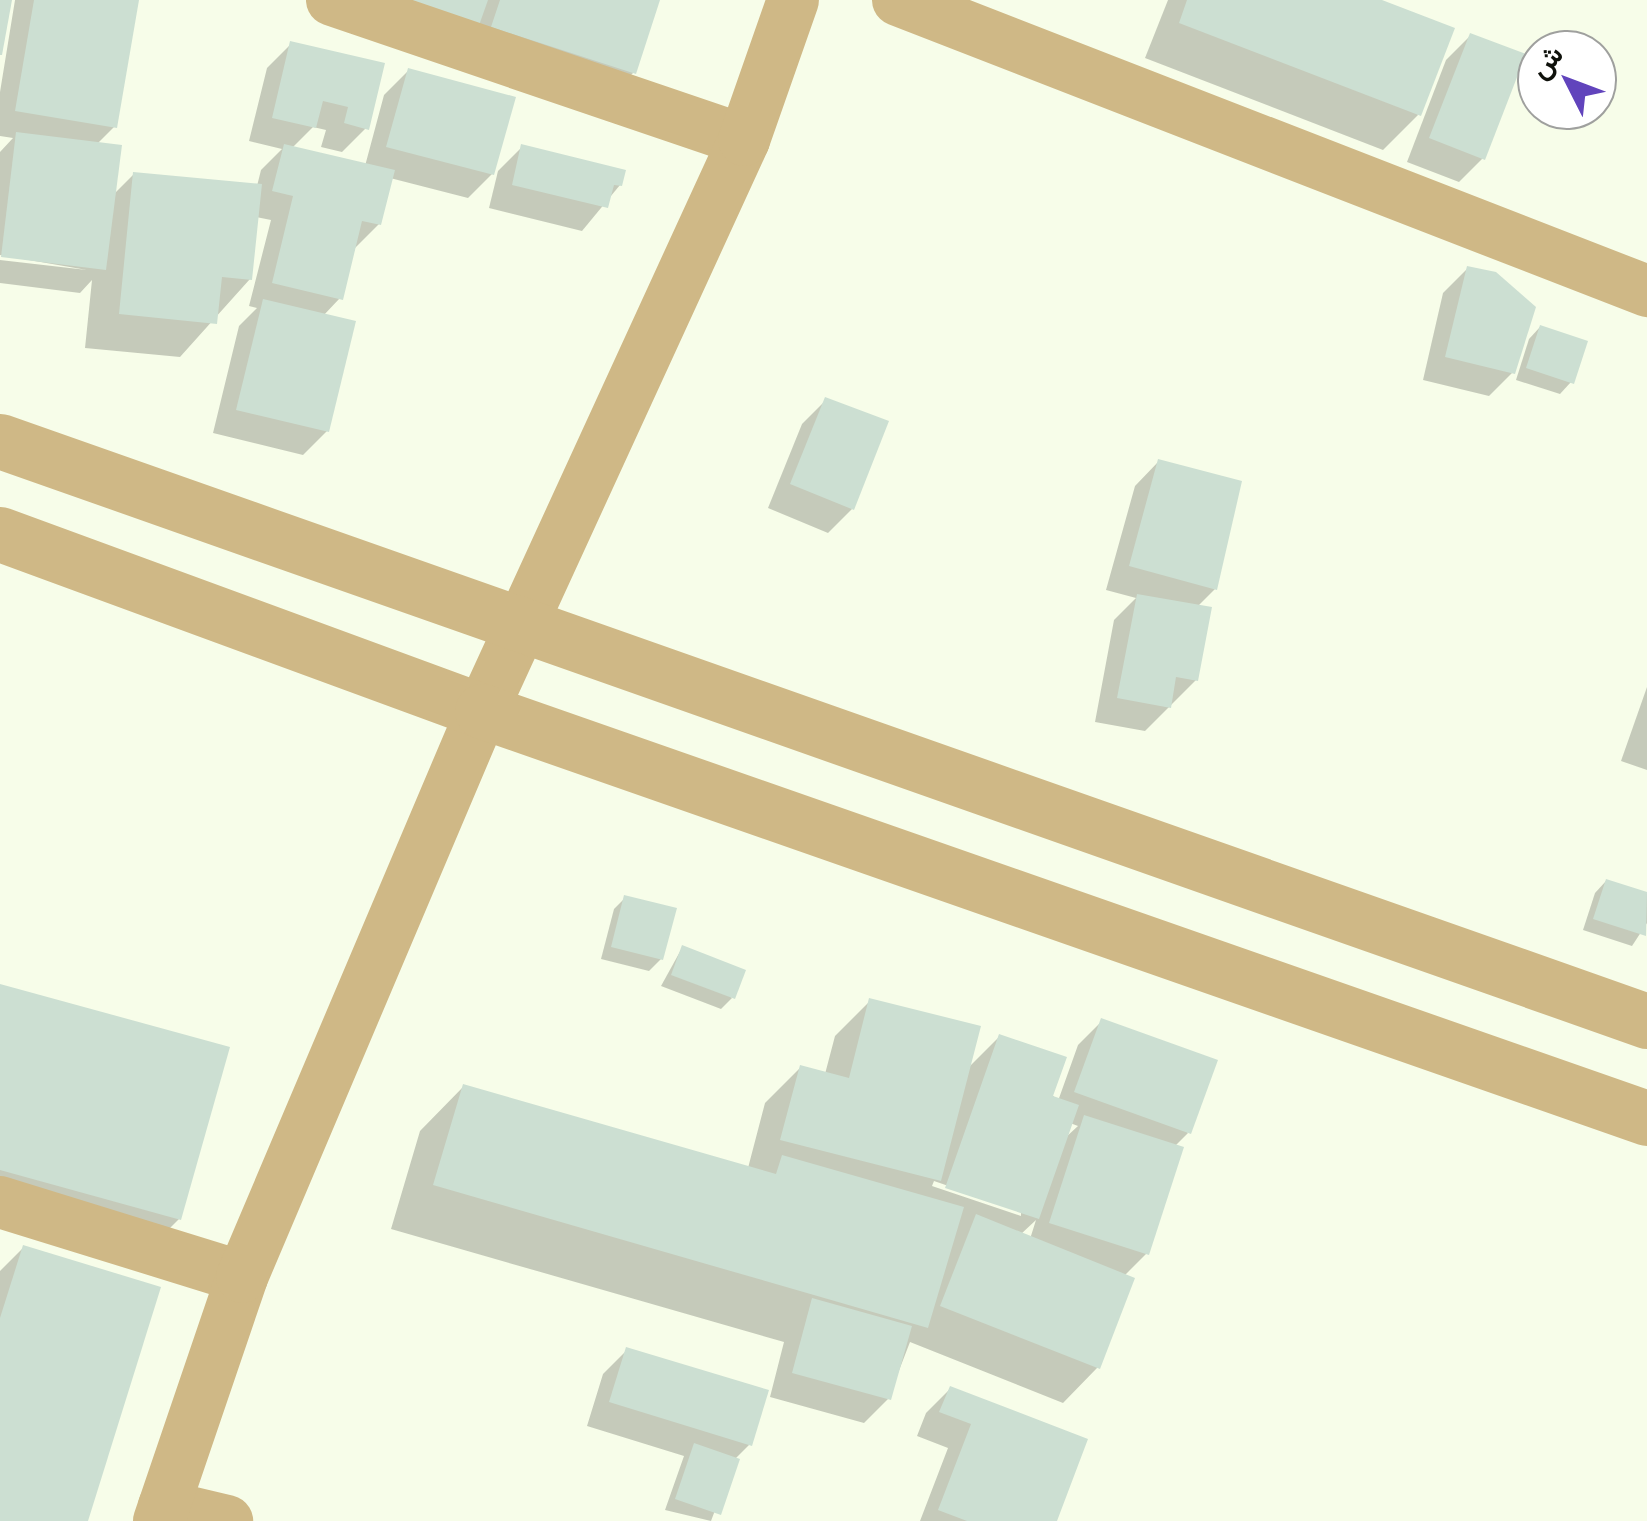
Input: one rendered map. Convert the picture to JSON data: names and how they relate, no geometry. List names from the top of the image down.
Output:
{
  "north": "top left"
}
